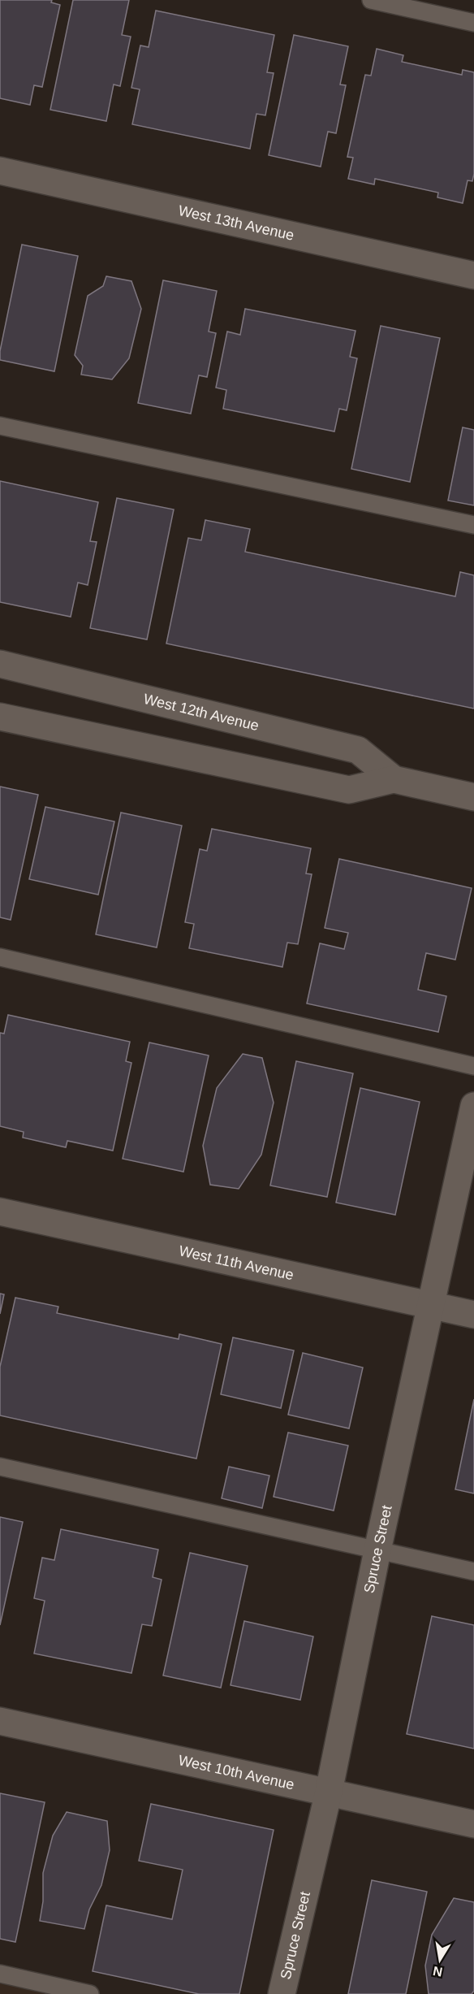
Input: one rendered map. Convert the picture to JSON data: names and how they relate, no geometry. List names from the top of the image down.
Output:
{
  "streets": {
    "street": [
      "West 13th Avenue",
      "West 12th Avenue",
      "West 11th Avenue",
      "Spruce Street",
      "West 10th Avenue"
    ]
  },
  "crossings": [
    ["West 11th Avenue", "Spruce Street"],
    ["Spruce Street", "West 10th Avenue"]
  ],
  "north": "bottom"
}
